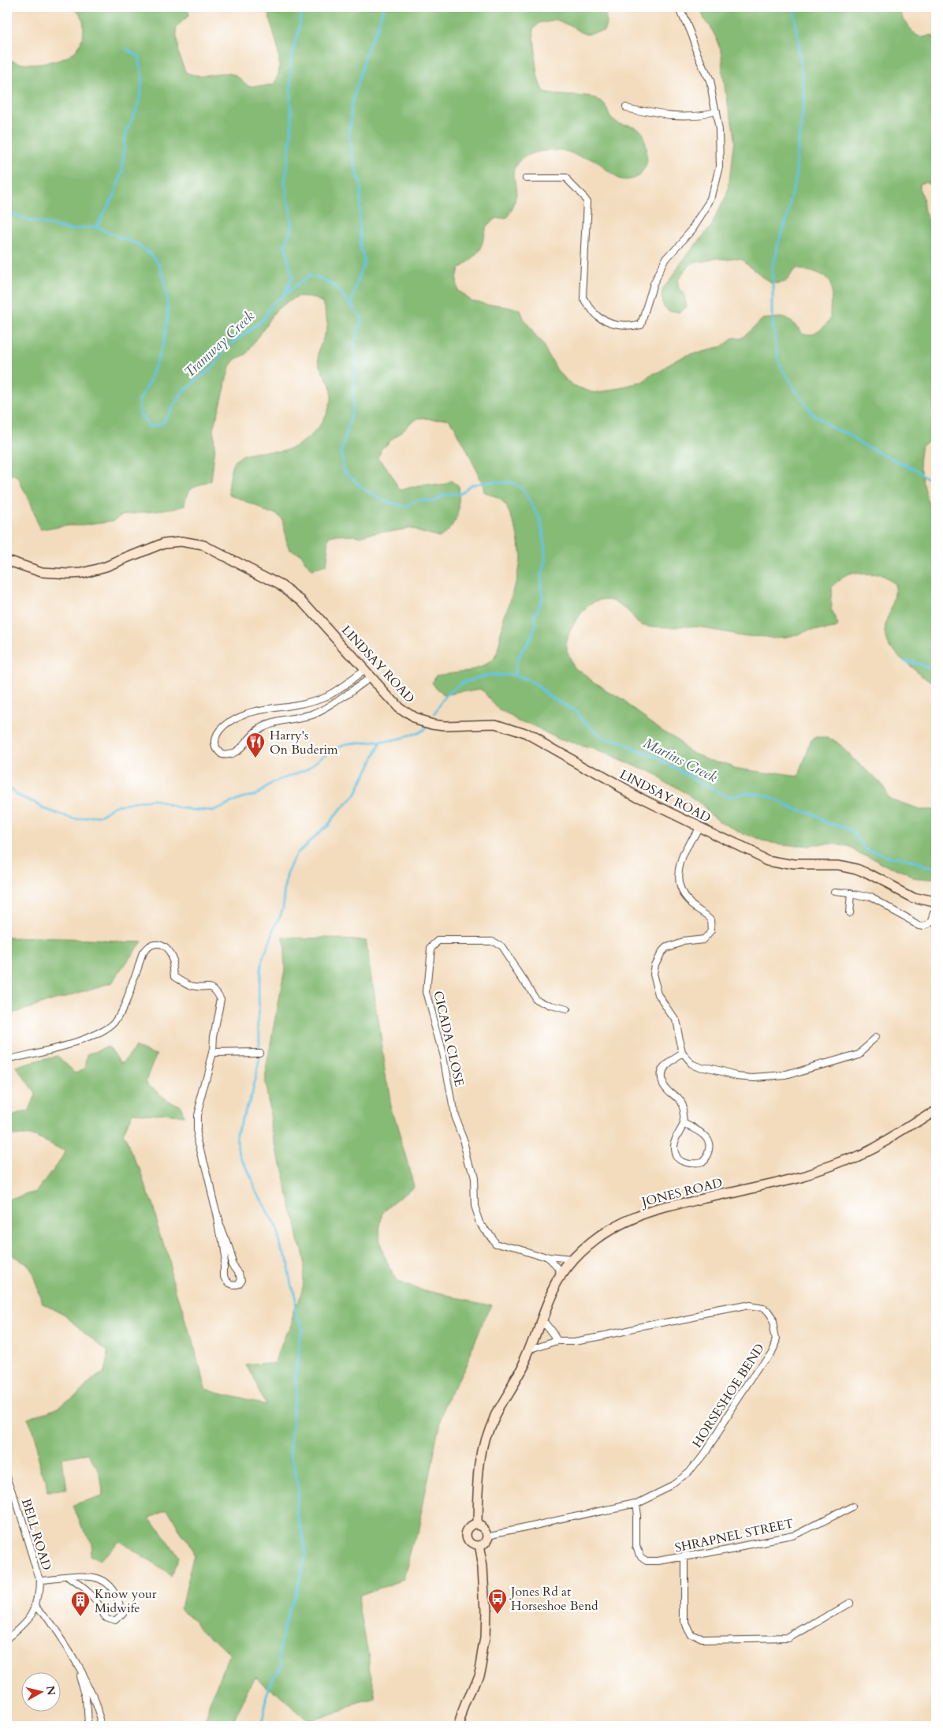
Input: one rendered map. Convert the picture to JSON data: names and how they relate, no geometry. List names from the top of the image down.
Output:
{
  "streets": {
    "street": [
      "LINDSAY ROAD",
      "CICADA CLOSE",
      "JONES ROAD",
      "HORSESHOE BEND",
      "BELL ROAD",
      "SHRAPNEL STREET"
    ]
  },
  "crossings": [
    ["CICADA CLOSE", "JONES ROAD"],
    ["JONES ROAD", "HORSESHOE BEND"],
    ["HORSESHOE BEND", "SHRAPNEL STREET"]
  ],
  "water": ["Tramway Creek", "Martins Creek"],
  "places": {
    "restaurant": ["Harry's On Buderim"],
    "bus stop": ["Jones Rd at Horseshoe Bend"],
    "building": ["Know your Midwife"]
  },
  "north": "right"
}
